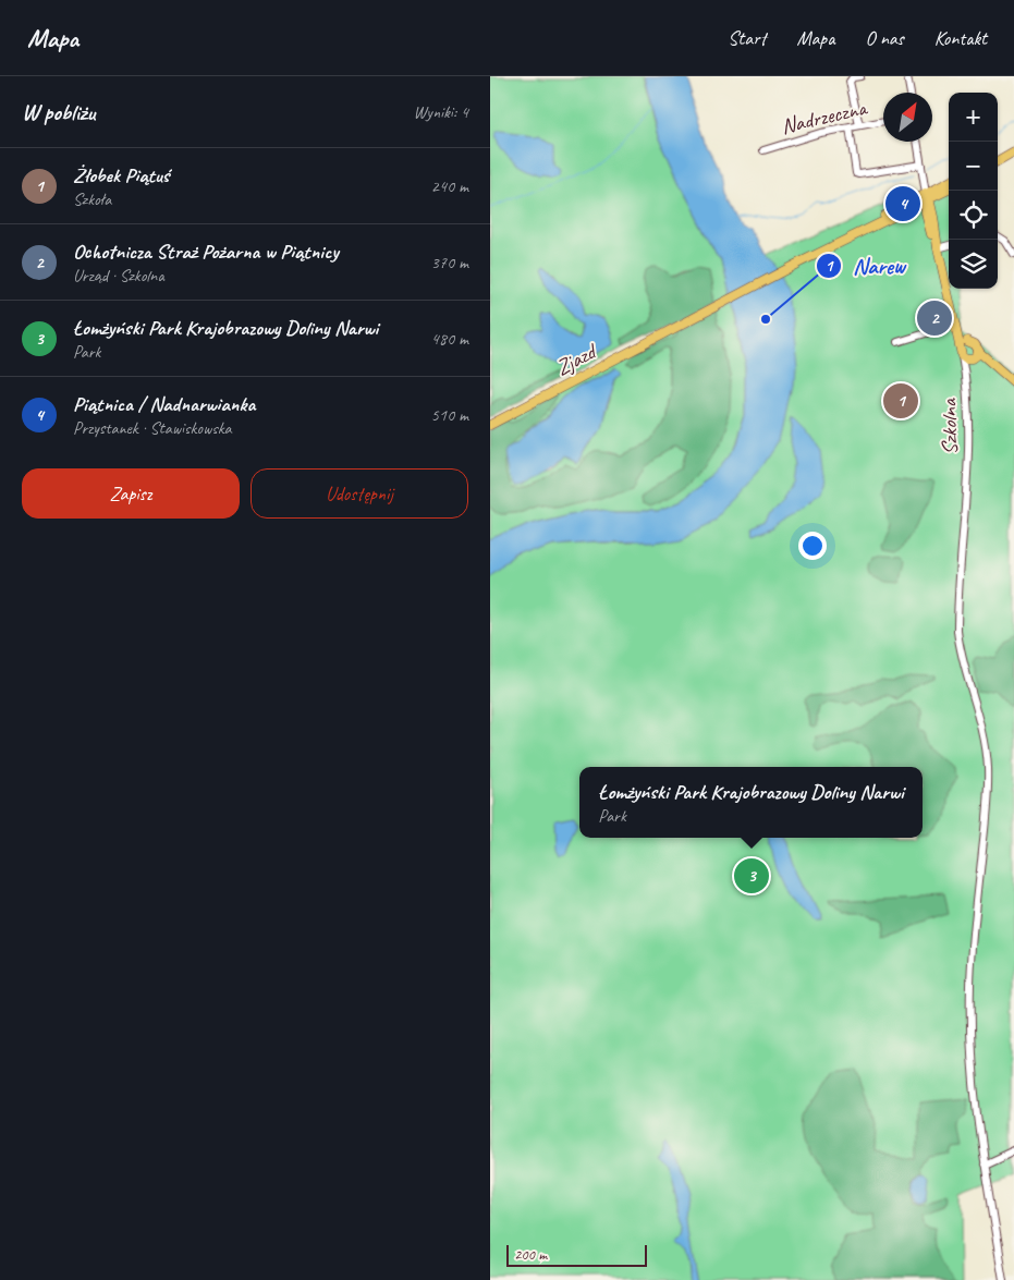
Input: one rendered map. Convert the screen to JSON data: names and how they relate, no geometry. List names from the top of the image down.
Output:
{
  "streets": {
    "main road": ["Zjazd"],
    "street": ["Nadrzeczna", "Szkolna"]
  },
  "places": ["Narew"],
  "scale_bar": "200 m",
  "north": "top right",
  "page": {
    "header": "Mapa",
    "nav": [
      "Start",
      "Mapa",
      "O nas",
      "Kontakt"
    ],
    "heading": ["W pobliżu", "Wyniki: 4"],
    "map_buttons": ["+", "−"],
    "list": [
      {
        "mark": "1",
        "name": "Żłobek Piątuś",
        "note": "Szkoła",
        "value": "240 m"
      },
      {
        "mark": "2",
        "name": "Ochotnicza Straż Pożarna w Piątnicy",
        "note": "Urząd · Szkolna",
        "value": "370 m"
      },
      {
        "mark": "3",
        "name": "Łomżyński Park Krajobrazowy Doliny Narwi",
        "note": "Park",
        "value": "480 m"
      },
      {
        "mark": "4",
        "name": "Piątnica / Nadnarwianka",
        "note": "Przystanek · Stawiskowska",
        "value": "510 m"
      }
    ],
    "pins": [
      "4",
      "2",
      "1",
      "3"
    ],
    "buttons": ["Zapisz", "Udostępnij"],
    "popup": ["Łomżyński Park Krajobrazowy Doliny Narwi", "Park"],
    "scale": "200 m"
  }
}
